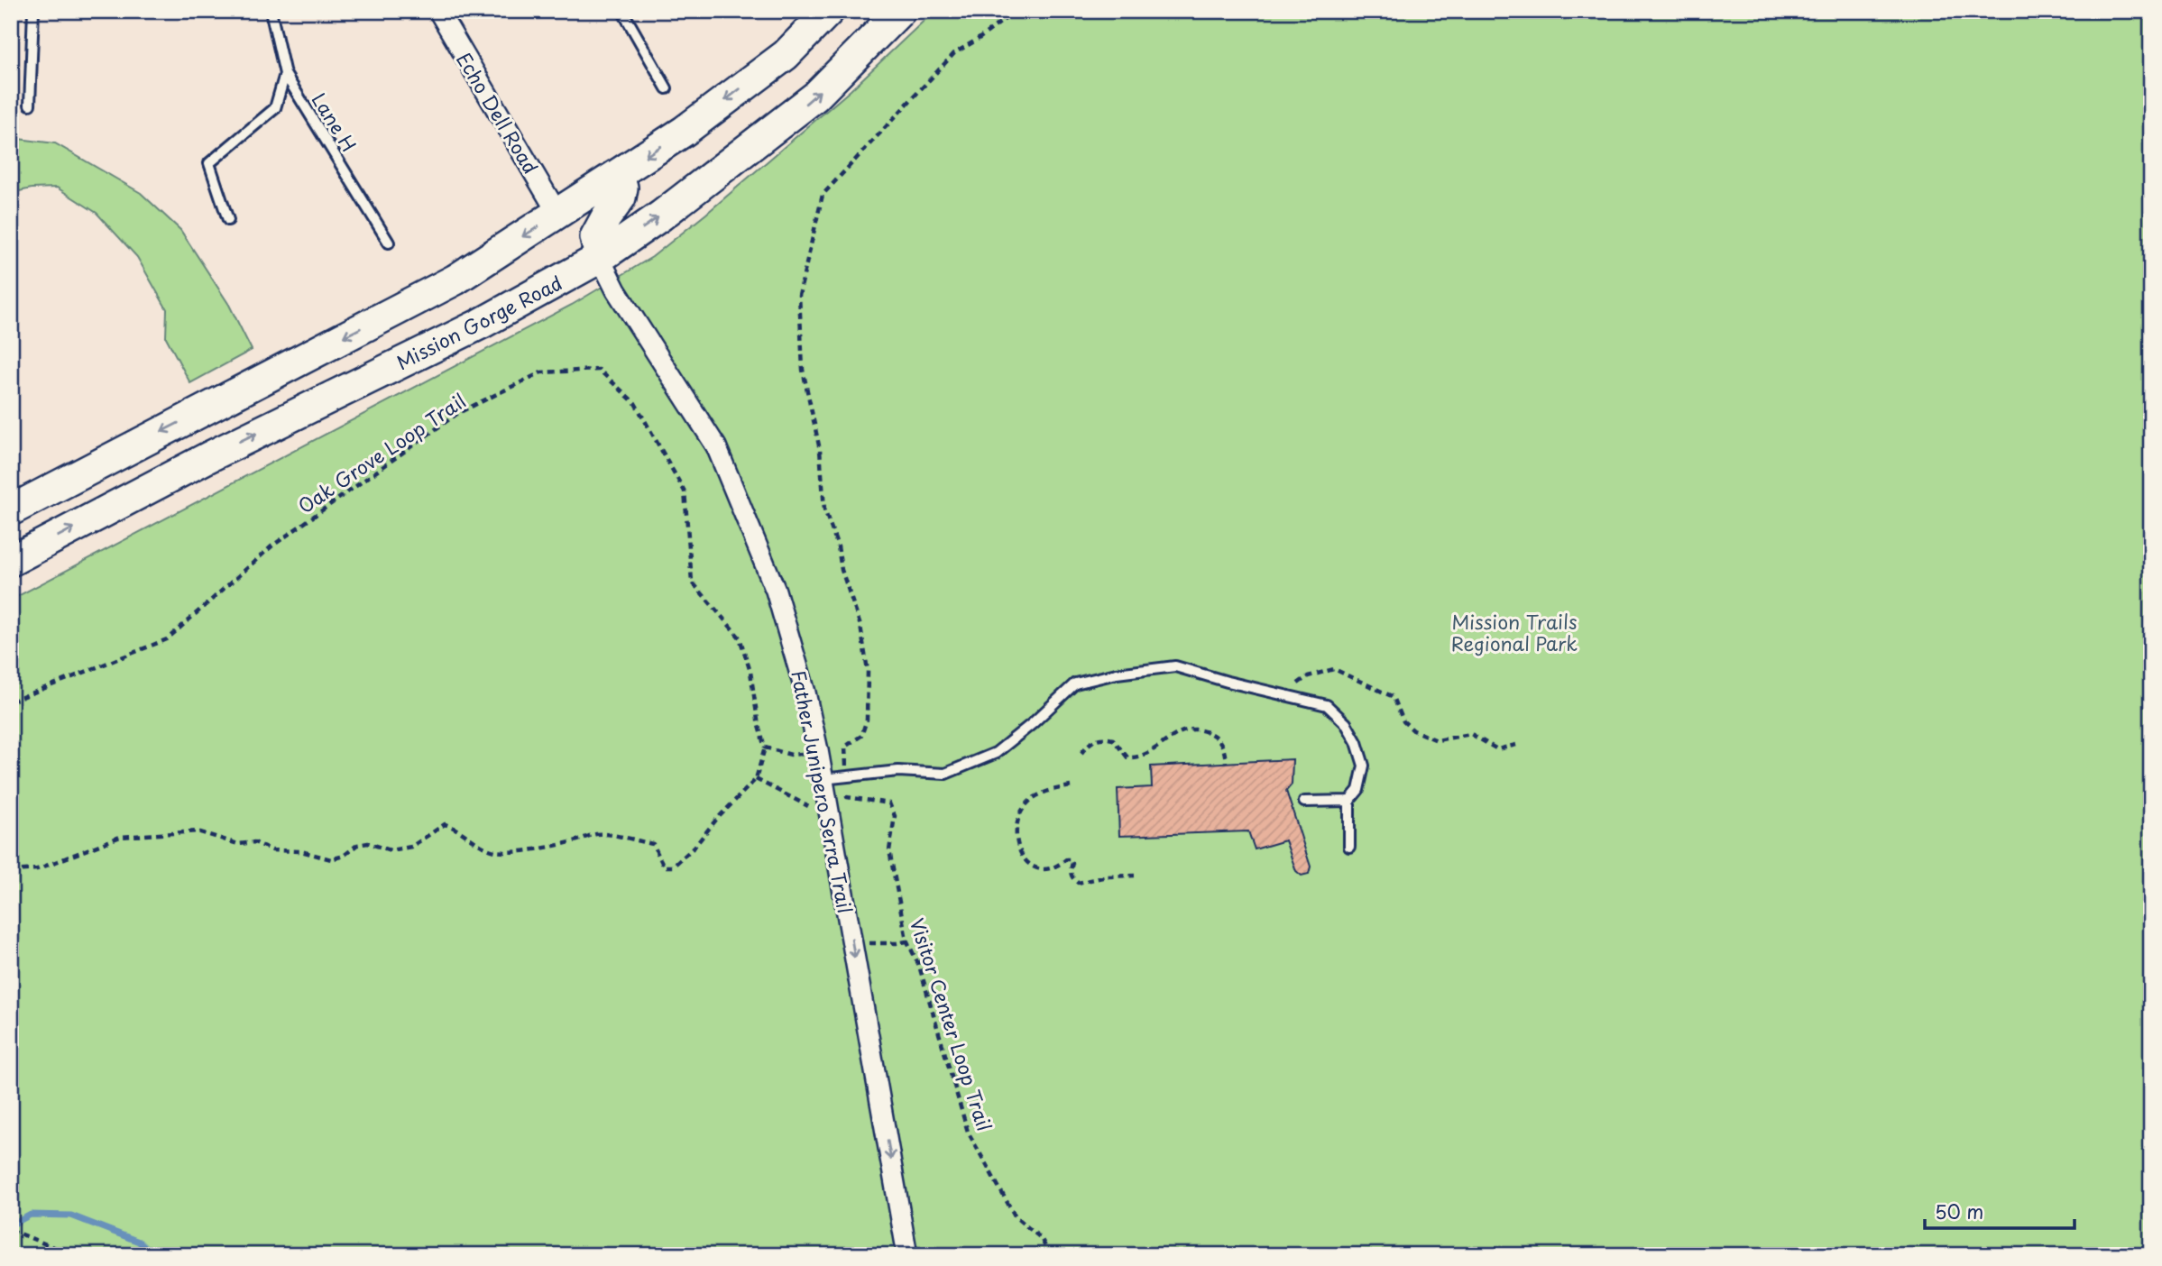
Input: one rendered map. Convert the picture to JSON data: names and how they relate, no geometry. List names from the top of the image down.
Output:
{
  "streets": {
    "main road": ["Mission Gorge Road"],
    "street": ["Echo Dell Road", "Father Junipero Serra Trail"],
    "lane": ["Lane H"],
    "path": ["Oak Grove Loop Trail", "Visitor Center Loop Trail"]
  },
  "crossings": [
    ["Mission Gorge Road", "Father Junipero Serra Trail"]
  ],
  "parks": ["Mission Trails Regional Park"],
  "scale_bar": "50 m"
}
